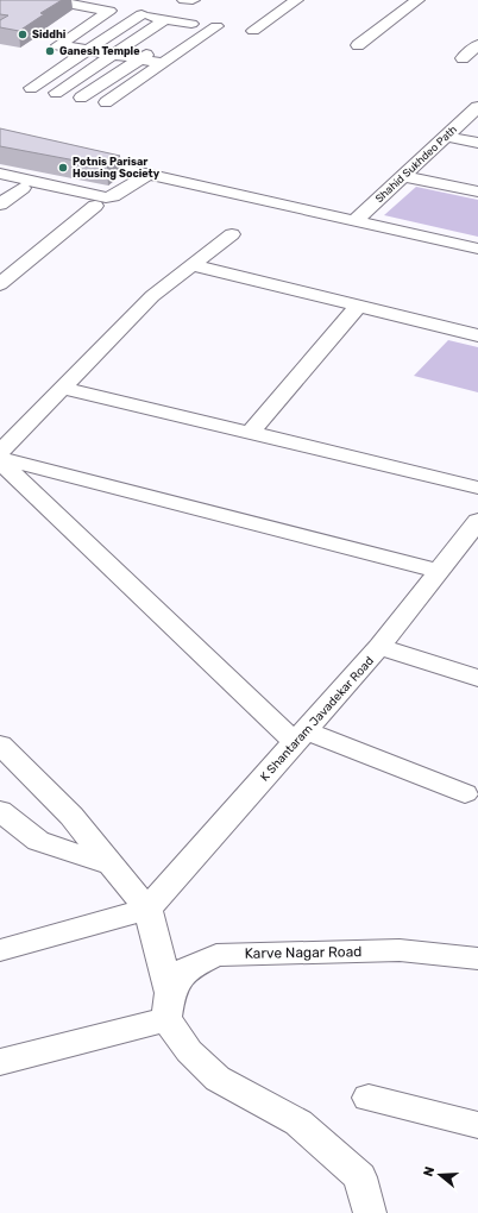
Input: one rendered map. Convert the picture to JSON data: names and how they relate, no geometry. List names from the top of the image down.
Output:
{
  "streets": {
    "street": ["Shahid Sukhdeo Path", "K Shantaram Javadekar Road", "Karve Nagar Road"]
  },
  "places": ["Siddhi", "Ganesh Temple", "Potnis Parisar Housing Society"],
  "north": "left"
}
